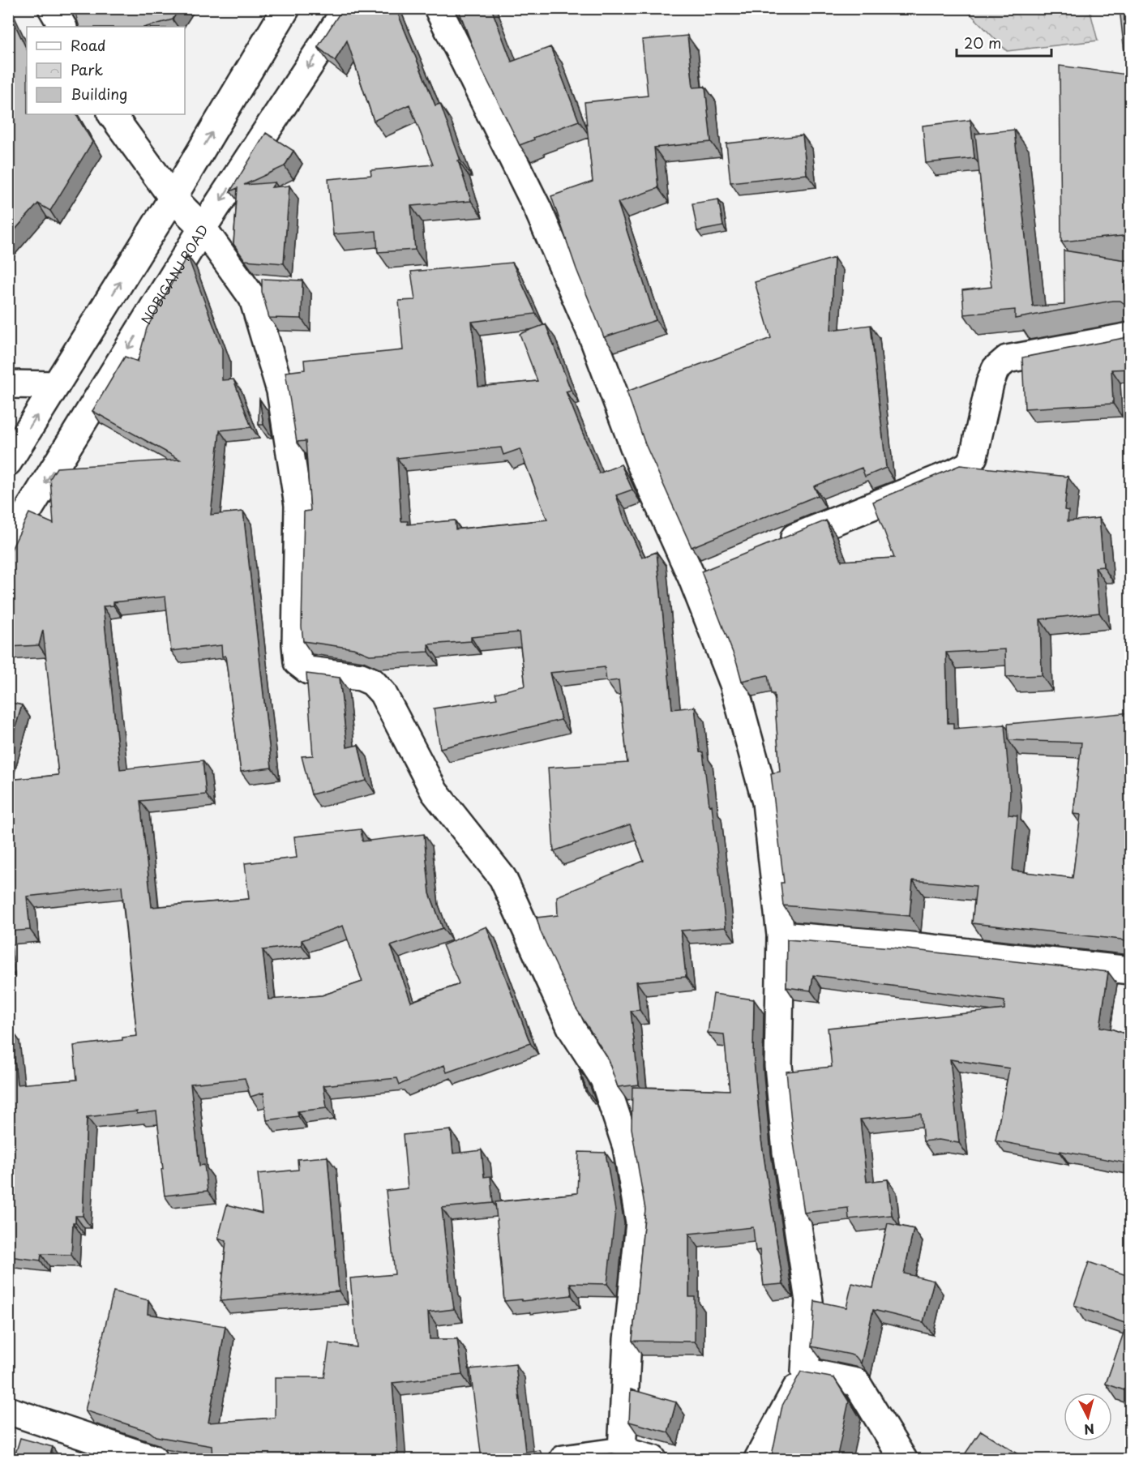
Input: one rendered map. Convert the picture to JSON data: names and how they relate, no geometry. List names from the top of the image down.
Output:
{
  "streets": {
    "street": ["NOBIGANJ ROAD"]
  },
  "legend": ["Road", "Park", "Building"],
  "scale_bar": "20 m",
  "north": "bottom"
}
